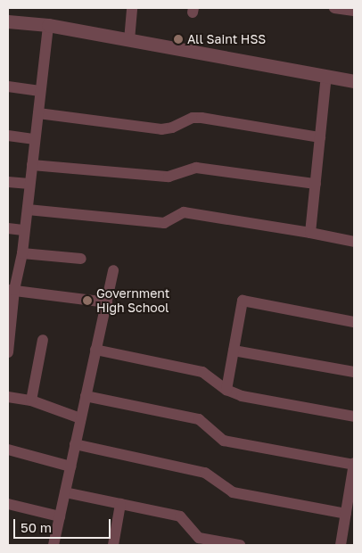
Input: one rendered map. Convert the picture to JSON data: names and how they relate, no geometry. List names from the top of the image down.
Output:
{
  "places": ["All Saint HSS", "Government High School"],
  "scale_bar": "50 m"
}
